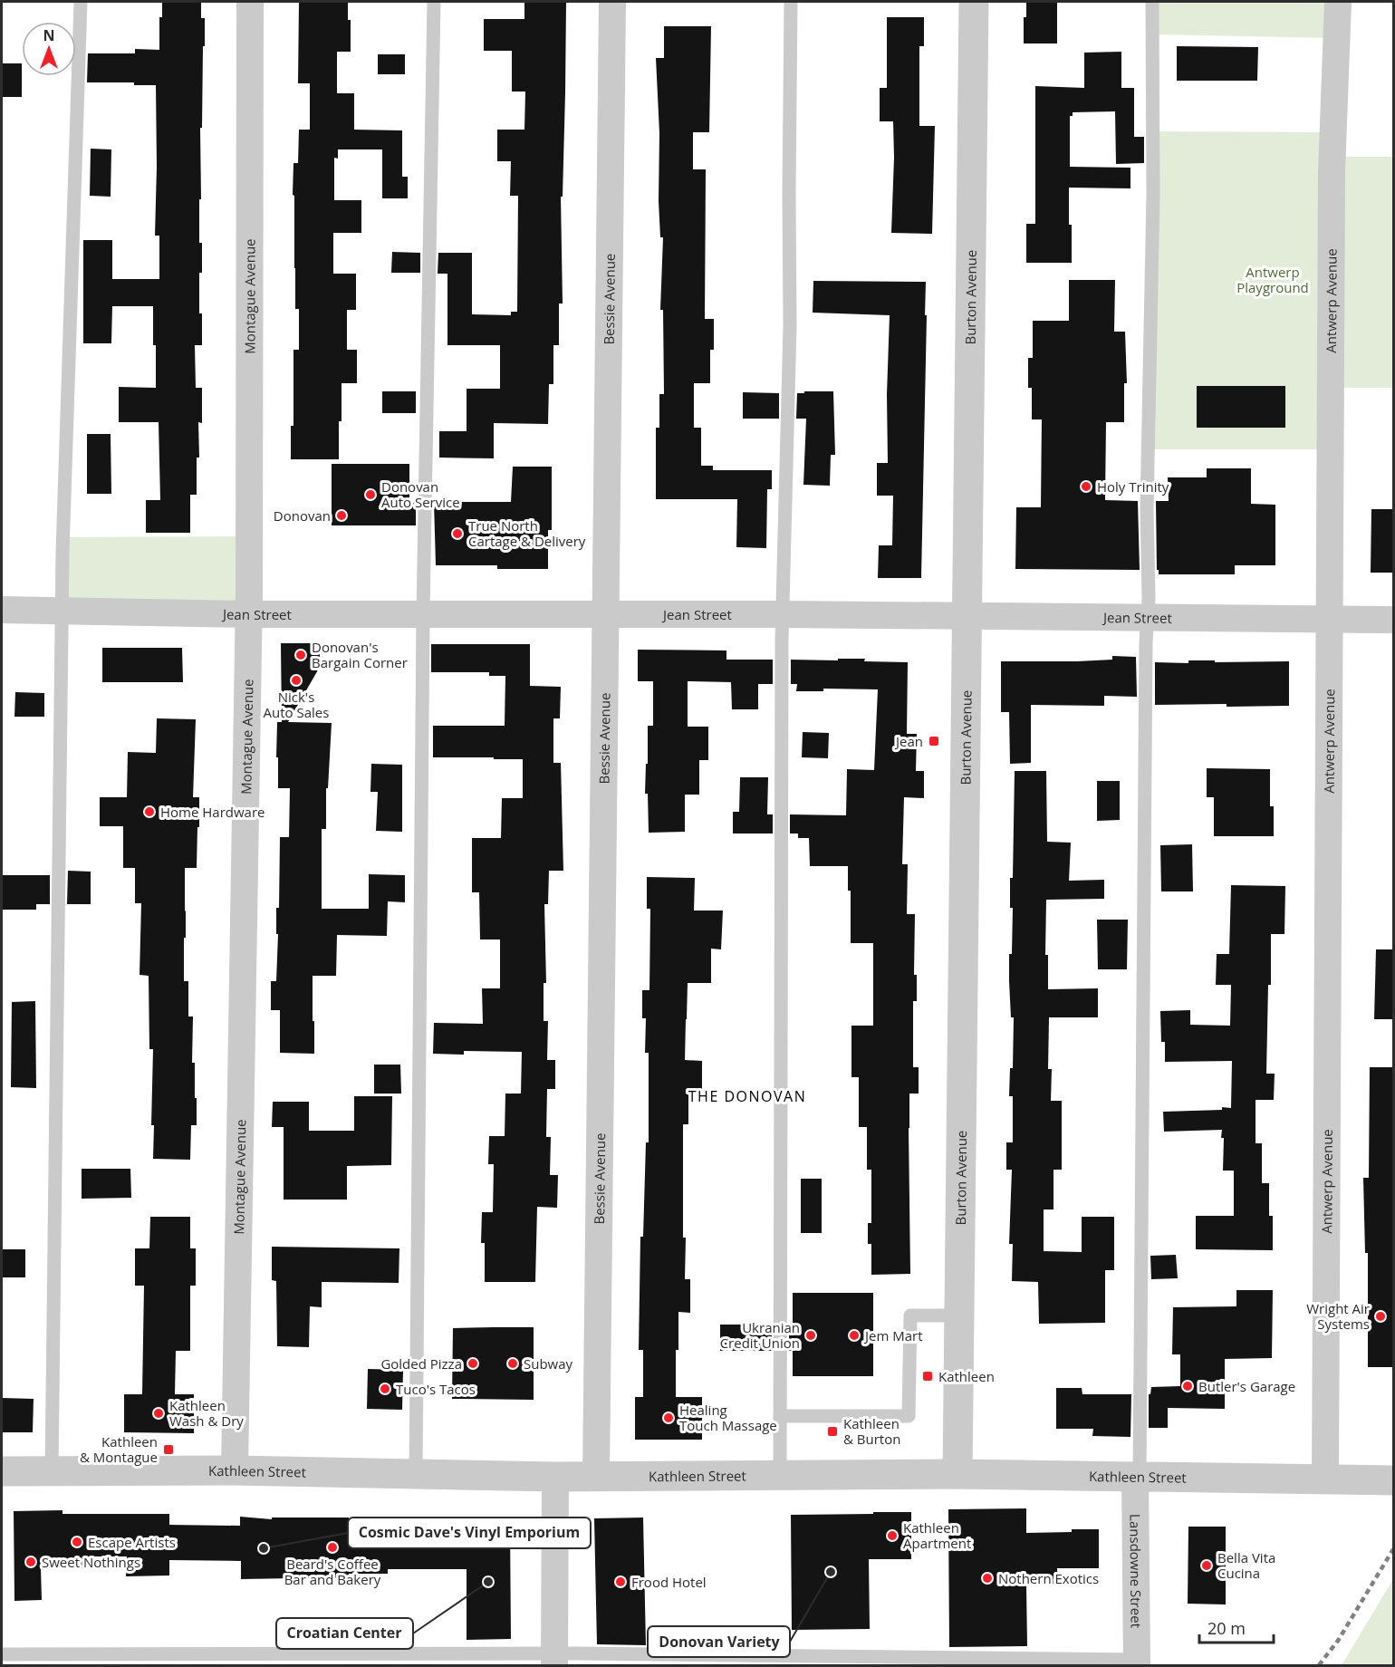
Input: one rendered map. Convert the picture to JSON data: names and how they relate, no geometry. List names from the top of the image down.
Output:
{
  "streets": {
    "street": [
      "Montague Avenue",
      "Burton Avenue",
      "Bessie Avenue",
      "Antwerp Avenue",
      "Jean Street",
      "Kathleen Street",
      "Lansdowne Street"
    ]
  },
  "crossings": [
    ["Montague Avenue", "Jean Street"],
    ["Montague Avenue", "Kathleen Street"],
    ["Burton Avenue", "Jean Street"],
    ["Burton Avenue", "Kathleen Street"],
    ["Bessie Avenue", "Jean Street"],
    ["Bessie Avenue", "Kathleen Street"],
    ["Antwerp Avenue", "Jean Street"],
    ["Antwerp Avenue", "Kathleen Street"],
    ["Kathleen Street", "Lansdowne Street"]
  ],
  "districts": ["THE DONOVAN"],
  "parks": ["Antwerp Playground"],
  "places": {
    "other": [
      "Holy Trinity",
      "Donovan Auto Service",
      "Donovan",
      "True North Cartage & Delivery",
      "Donovan's Bargain Corner",
      "Nick's Auto Sales",
      "Home Hardware",
      "Wright Air Systems",
      "Ukranian Credit Union",
      "Jem Mart",
      "Golded Pizza",
      "Subway",
      "Butler's Garage",
      "Tuco's Tacos",
      "Kathleen Wash & Dry",
      "Healing Touch Massage",
      "Kathleen Apartment",
      "Escape Artists",
      "Beard's Coffee Bar and Bakery",
      "Cosmic Dave's Vinyl Emporium",
      "Sweet Nothings",
      "Bella Vita Cucina",
      "Donovan Variety",
      "Nothern Exotics",
      "Croatian Center",
      "Frood Hotel"
    ],
    "transit": [
      "Jean",
      "Kathleen",
      "Kathleen & Burton",
      "Kathleen & Montague"
    ]
  },
  "scale_bar": "20 m",
  "north": "top"
}
